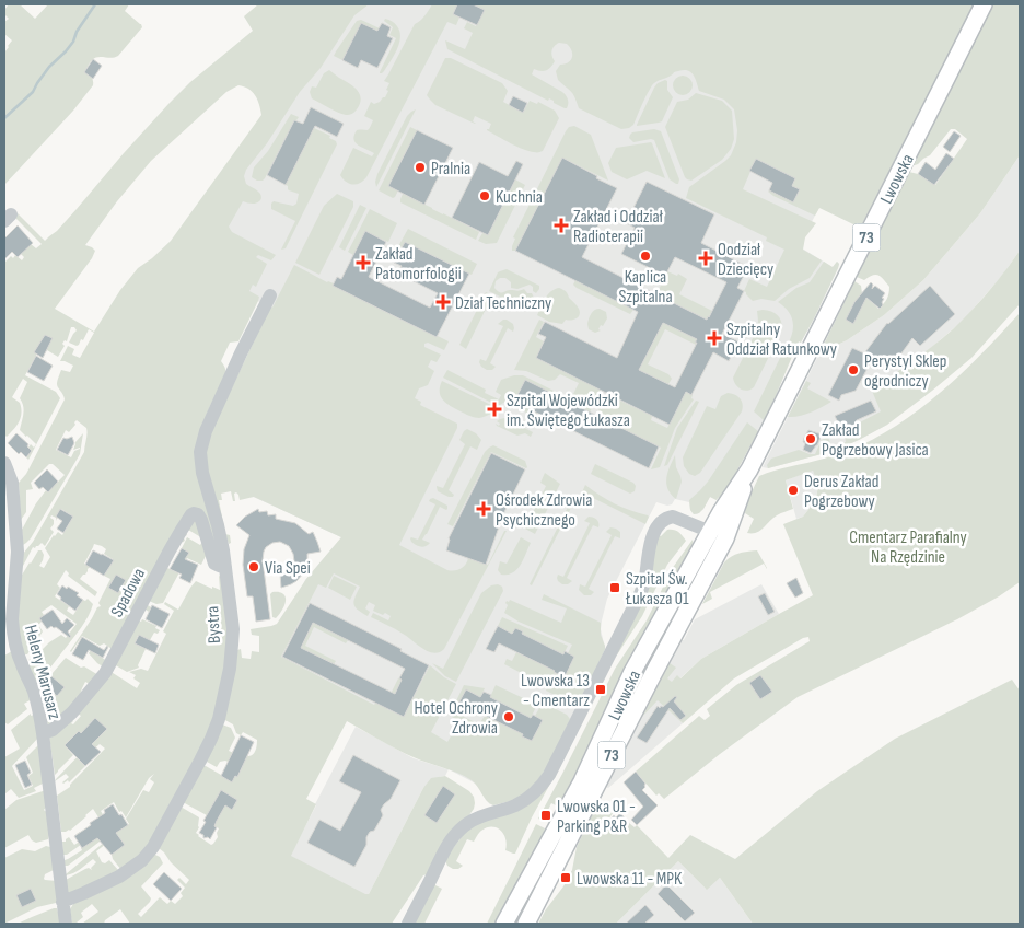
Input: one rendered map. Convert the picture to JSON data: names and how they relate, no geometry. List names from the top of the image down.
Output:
{
  "streets": {
    "main road": ["Lwowska", "73"],
    "street": ["Spadowa", "Bystra", "Heleny Marusarz"]
  },
  "crossings": [
    ["Spadowa", "Bystra"],
    ["Spadowa", "Heleny Marusarz"],
    ["Bystra", "Heleny Marusarz"]
  ],
  "parks": ["Cmentarz Parafialny Na Rzędzinie"],
  "places": {
    "other": [
      "Pralnia",
      "Kuchnia",
      "Kaplica Szpitalna",
      "Perystyl Sklep ogrodniczy",
      "Zakład Pogrzebowy Jasica",
      "Derus Zakład Pogrzebowy",
      "Via Spei",
      "Hotel Ochrony Zdrowia"
    ],
    "health": [
      "Zakład i Oddział Radioterapii",
      "Oodział Dziecięcy",
      "Zakład Patomorfologii",
      "Dział Techniczny",
      "Szpitalny Oddział Ratunkowy",
      "Szpital Wojewódzki im. Świętego Łukasza",
      "Ośrodek Zdrowia Psychicznego"
    ],
    "transit": [
      "Szpital Św. Łukasza 01",
      "Lwowska 13 - Cmentarz",
      "Lwowska 01 - Parking P&R",
      "Lwowska 11 - MPK"
    ]
  }
}
